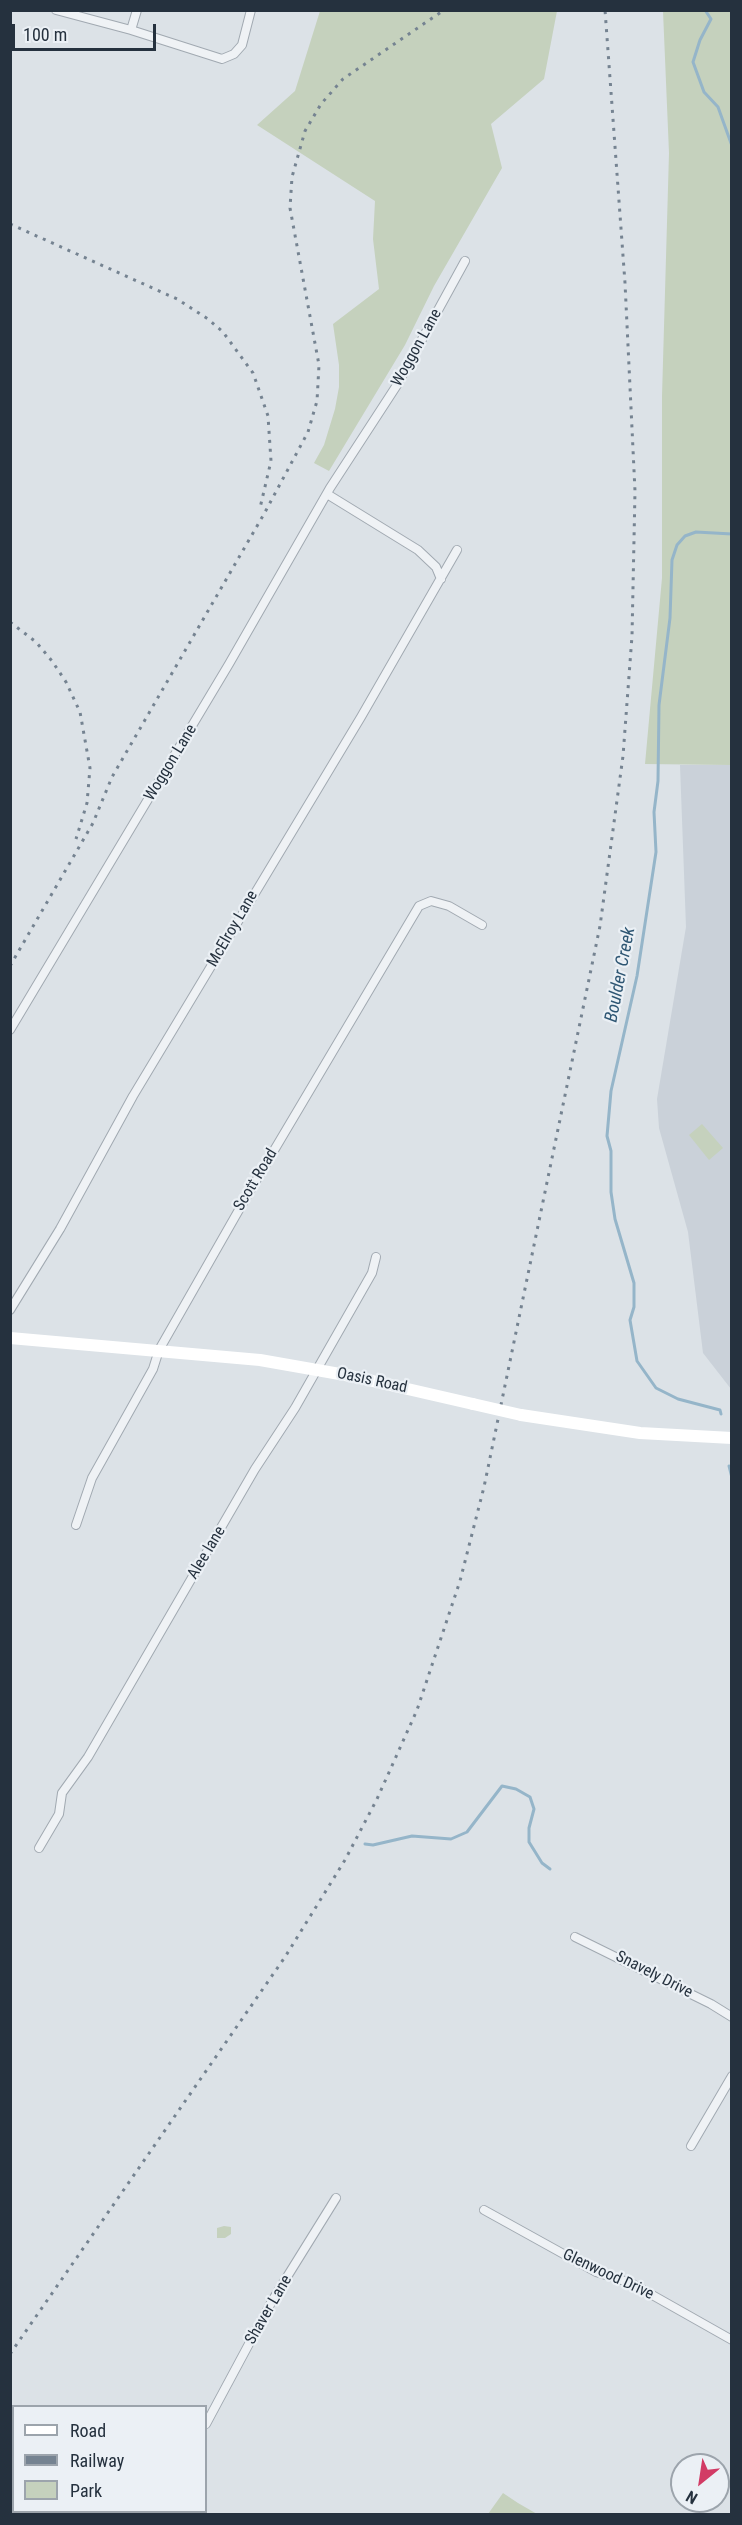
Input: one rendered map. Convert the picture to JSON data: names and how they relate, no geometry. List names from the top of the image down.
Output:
{
  "streets": {
    "main road": ["Oasis Road"],
    "street": [
      "Woggon Lane",
      "McElroy Lane",
      "Scott Road",
      "Alee lane",
      "Snavely Drive",
      "Glenwood Drive",
      "Shaver Lane"
    ]
  },
  "crossings": [
    ["Scott Road", "Oasis Road"],
    ["Oasis Road", "Alee lane"]
  ],
  "water": ["Boulder Creek"],
  "legend": ["Road", "Railway", "Park"],
  "scale_bar": "100 m",
  "north": "bottom left"
}
